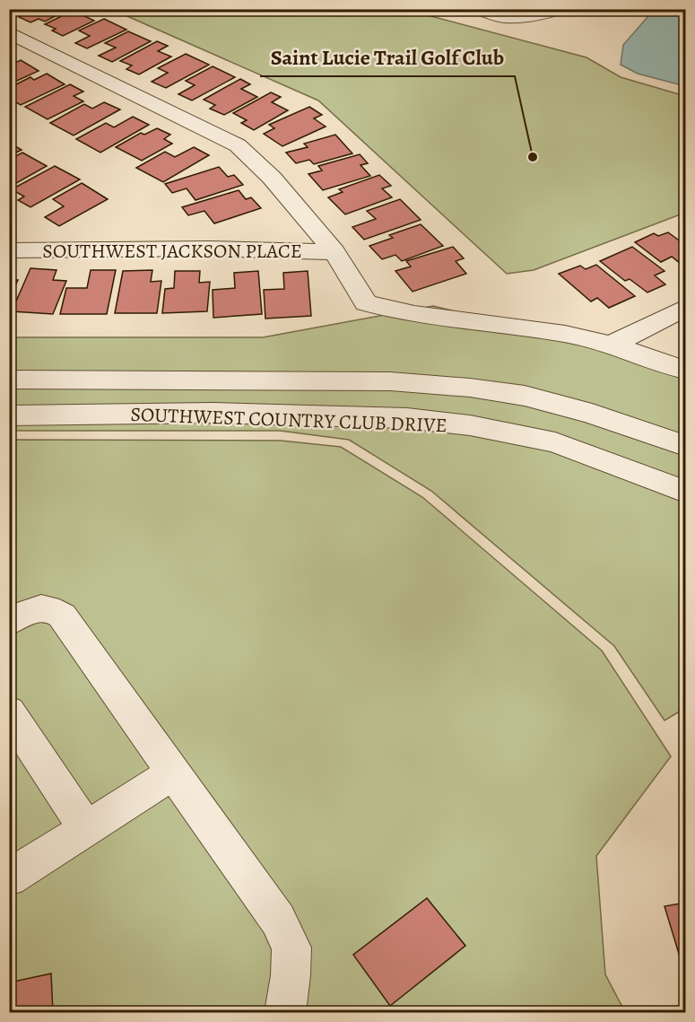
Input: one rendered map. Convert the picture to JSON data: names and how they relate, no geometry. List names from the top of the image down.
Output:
{
  "streets": {
    "street": ["SOUTHWEST JACKSON PLACE", "SOUTHWEST COUNTRY CLUB DRIVE"]
  },
  "places": ["Saint Lucie Trail Golf Club"]
}
